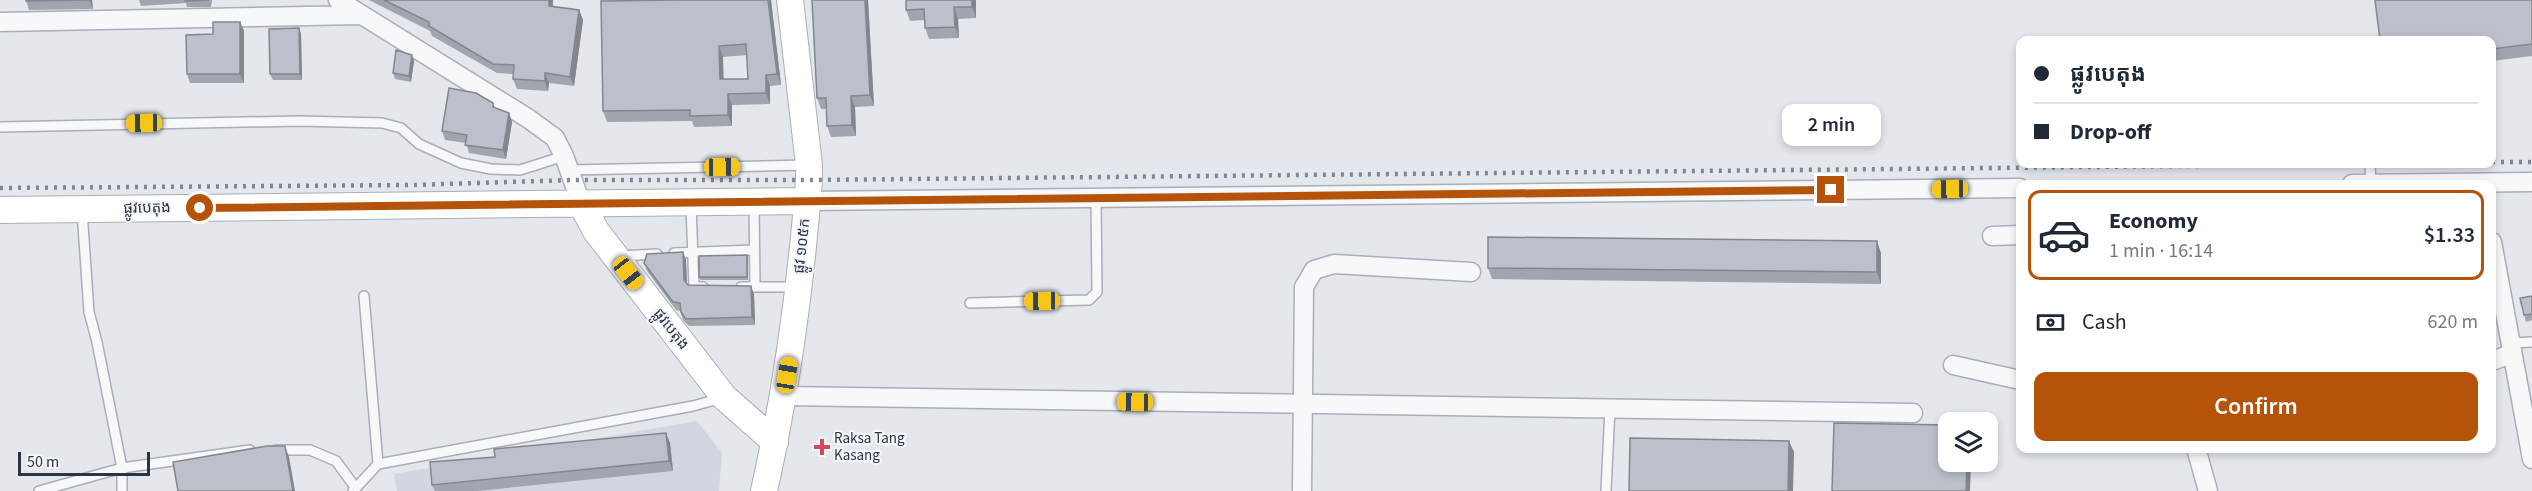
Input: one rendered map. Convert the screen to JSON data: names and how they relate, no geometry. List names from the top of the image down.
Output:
{
  "streets": {
    "main road": ["ផ្លូវបេតុង", "ផ្លូវ ១០៥ក"]
  },
  "crossings": [
    ["ផ្លូវបេតុង", "ផ្លូវ ១០៥ក"]
  ],
  "places": {
    "health": ["Raksa Tang Kasang"]
  },
  "scale_bar": "50 m",
  "page": {
    "banner": ["ផ្លូវបេតុង", "Drop-off"],
    "bubble": "2 min",
    "list": [
      {
        "name": "Economy",
        "note": "1 min · 16:14",
        "value": "$1.33"
      }
    ],
    "pay": ["Cash", "620 m"],
    "buttons": "Confirm",
    "scale": "50 m"
  }
}
